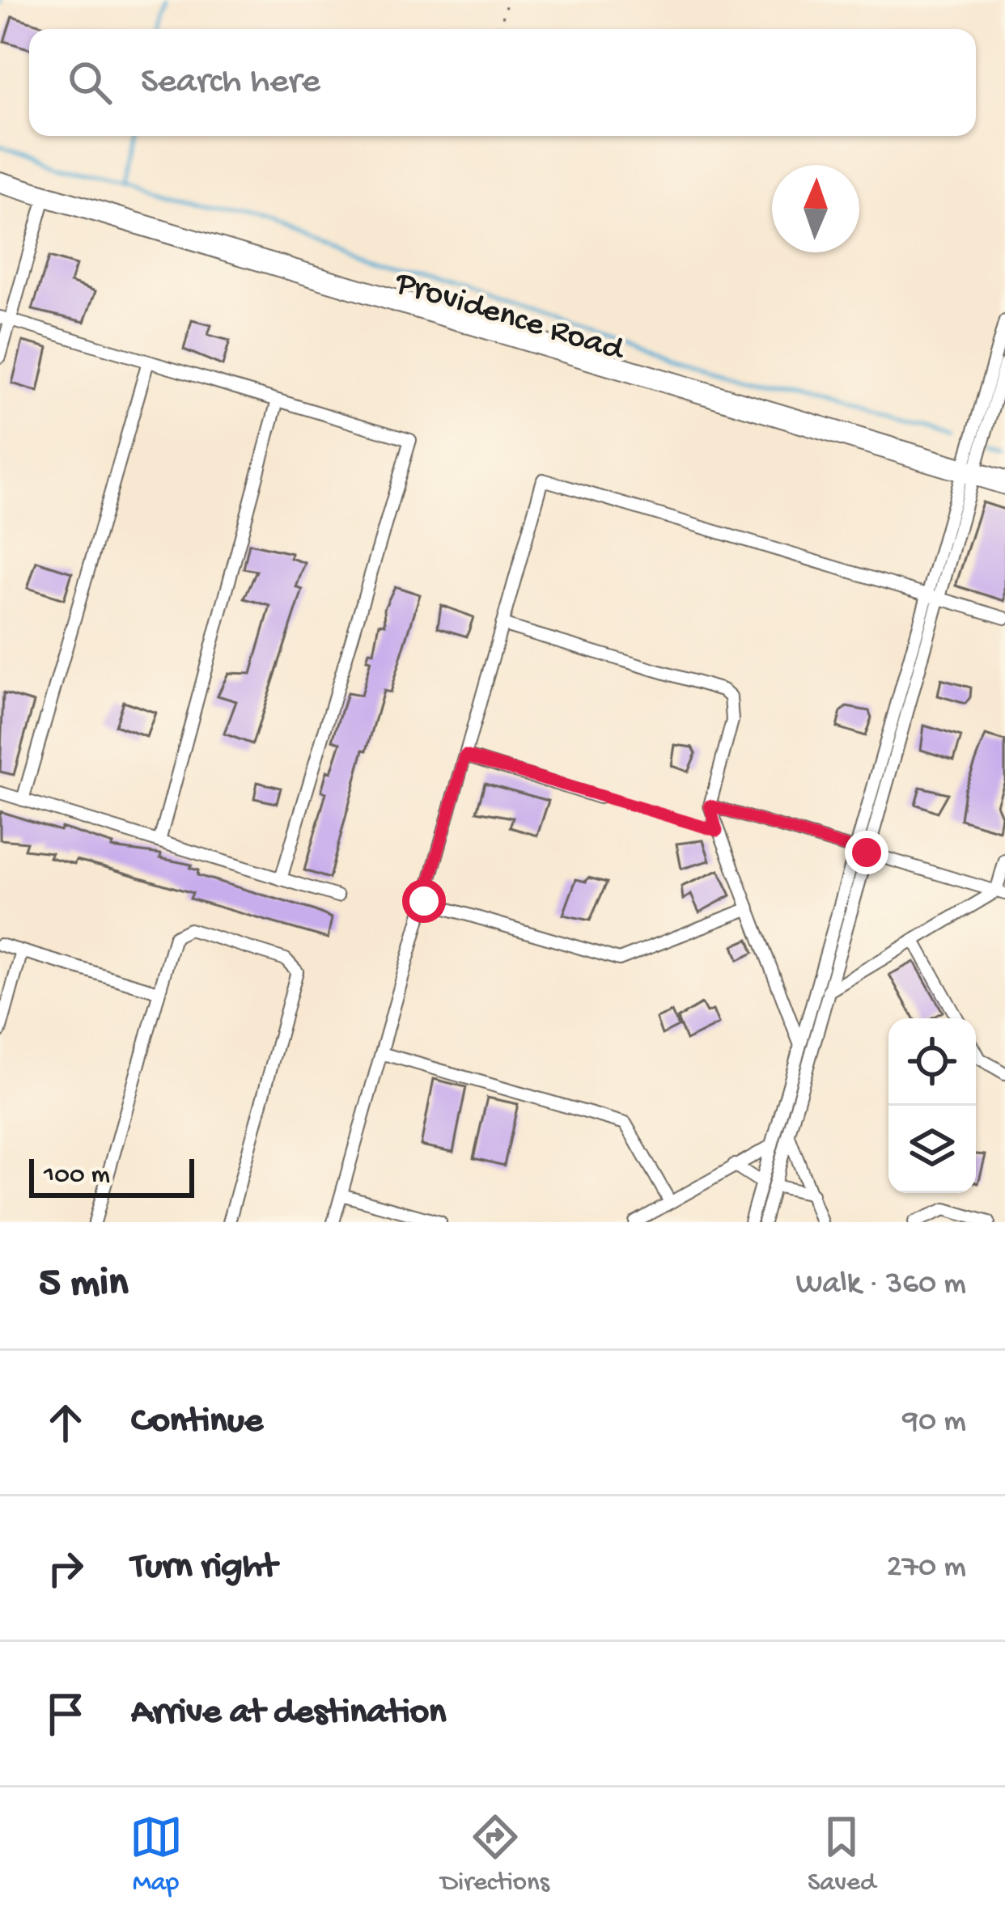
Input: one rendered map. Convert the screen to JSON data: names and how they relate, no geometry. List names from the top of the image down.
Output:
{
  "streets": {
    "street": ["Providence Road"]
  },
  "scale_bar": "100 m",
  "north": "top",
  "page": {
    "search": "Search here",
    "scale": "100 m",
    "heading": ["5 min", "Walk · 360 m"],
    "list": [
      ["Continue", "90 m"],
      ["Turn right", "270 m"],
      "Arrive at destination"
    ],
    "nav": ["Map", "Directions", "Saved"]
  }
}
